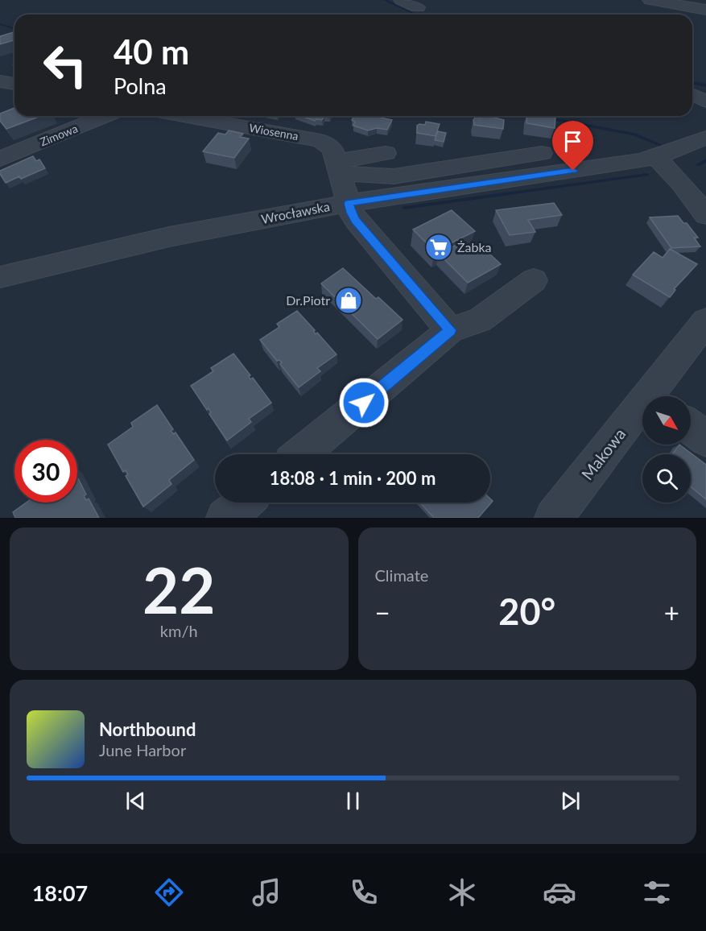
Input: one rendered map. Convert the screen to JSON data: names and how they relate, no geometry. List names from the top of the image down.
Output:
{
  "streets": {
    "street": [
      "Wiosenna",
      "Zimowa",
      "Wrocławska",
      "Makowa"
    ]
  },
  "crossings": [
    ["Wiosenna", "Wrocławska"]
  ],
  "places": {
    "supermarket": ["Żabka"],
    "shop": ["Dr.Piotr"]
  },
  "north": "bottom right",
  "page": {
    "turn": ["40 m", "Polna"],
    "limit": "30",
    "trip": "18:08 · 1 min · 200 m",
    "tile": [
      ["22", "km/h"],
      "Climate"
    ],
    "heat": ["−", "20°", "+"],
    "song": ["Northbound", "June Harbor"],
    "tabs": "18:07"
  }
}
